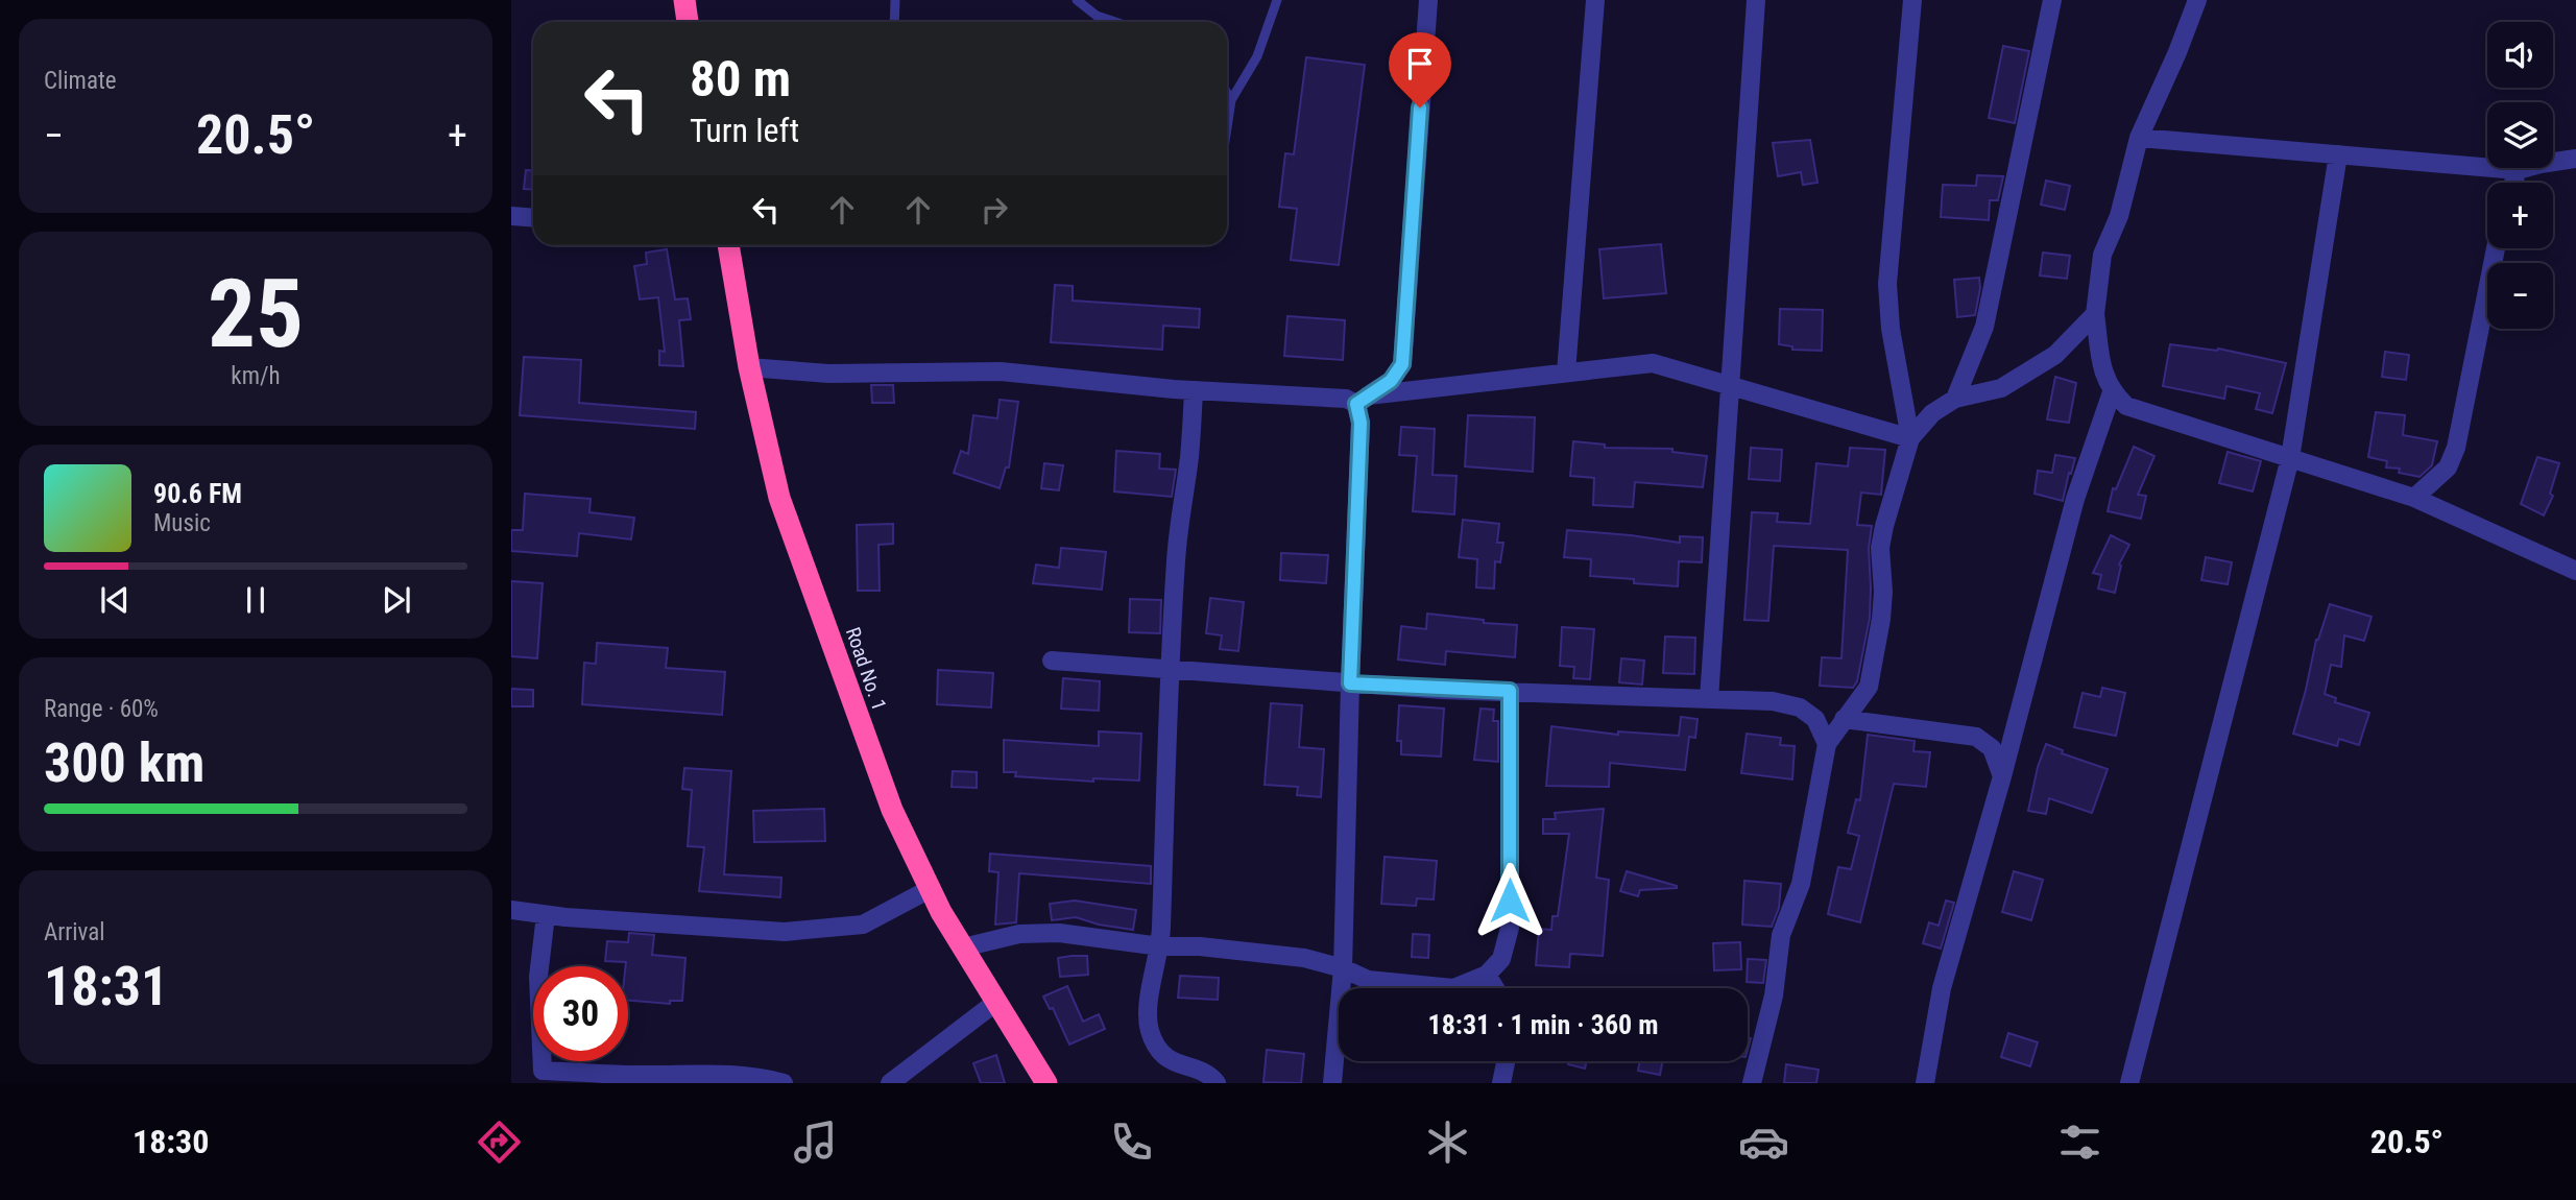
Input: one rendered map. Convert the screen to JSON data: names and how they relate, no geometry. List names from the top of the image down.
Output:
{
  "streets": {
    "highway": ["Road No. 1"]
  },
  "page": {
    "tile": [
      "Climate",
      ["25", "km/h"],
      ["Range · 60%", "300 km"],
      ["Arrival", "18:31"]
    ],
    "map_buttons": ["+", "−"],
    "turn": ["80 m", "Turn left"],
    "heat": ["−", "20.5°", "+"],
    "song": ["90.6 FM", "Music"],
    "limit": "30",
    "trip": "18:31 · 1 min · 360 m",
    "tabs": ["18:30", "20.5°"]
  }
}
